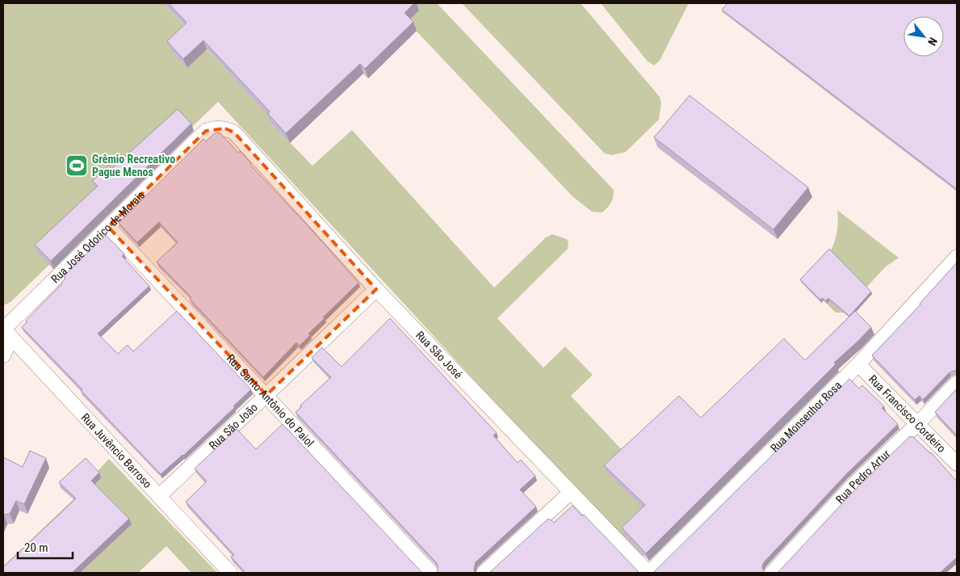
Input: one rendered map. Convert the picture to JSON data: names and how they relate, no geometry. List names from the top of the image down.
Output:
{
  "streets": {
    "street": [
      "Rua José Odorico de Morais",
      "Rua São José",
      "Rua Santo Antônio do Paiol",
      "Rua Francisco Cordeiro",
      "Rua Monsenhor Rosa",
      "Rua São João",
      "Rua Juvêncio Barroso",
      "Rua Pedro Artur"
    ]
  },
  "crossings": [
    ["Rua José Odorico de Morais", "Rua São José"],
    ["Rua José Odorico de Morais", "Rua Santo Antônio do Paiol"],
    ["Rua José Odorico de Morais", "Rua Juvêncio Barroso"],
    ["Rua São José", "Rua Monsenhor Rosa"],
    ["Rua São José", "Rua São João"],
    ["Rua Santo Antônio do Paiol", "Rua São João"],
    ["Rua Francisco Cordeiro", "Rua Monsenhor Rosa"],
    ["Rua Francisco Cordeiro", "Rua Pedro Artur"],
    ["Rua São João", "Rua Juvêncio Barroso"]
  ],
  "places": {
    "sports": ["Grêmio Recreativo Pague Menos"]
  },
  "scale_bar": "20 m",
  "north": "bottom right"
}
